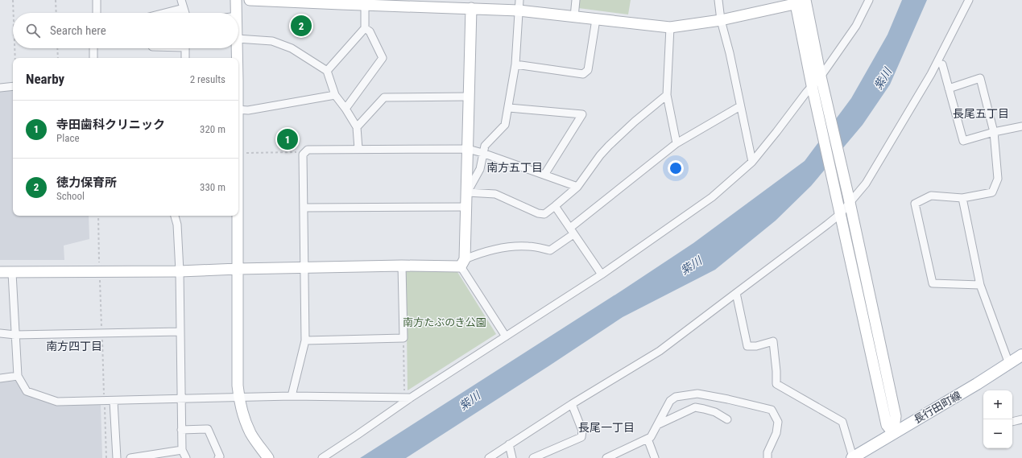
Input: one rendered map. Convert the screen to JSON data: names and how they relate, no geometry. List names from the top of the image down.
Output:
{
  "streets": {
    "main road": ["長行田町線"]
  },
  "districts": [
    "長尾五丁目",
    "南方五丁目",
    "南方四丁目",
    "長尾一丁目"
  ],
  "water": ["紫川"],
  "parks": ["南方たぶのき公園"],
  "page": {
    "search": "Search here",
    "pins": ["2", "1"],
    "heading": ["Nearby", "2 results"],
    "list": [
      {
        "mark": "1",
        "name": "寺田歯科クリニック",
        "note": "Place",
        "value": "320 m"
      },
      {
        "mark": "2",
        "name": "徳力保育所",
        "note": "School",
        "value": "330 m"
      }
    ],
    "map_buttons": ["+", "−"]
  }
}
